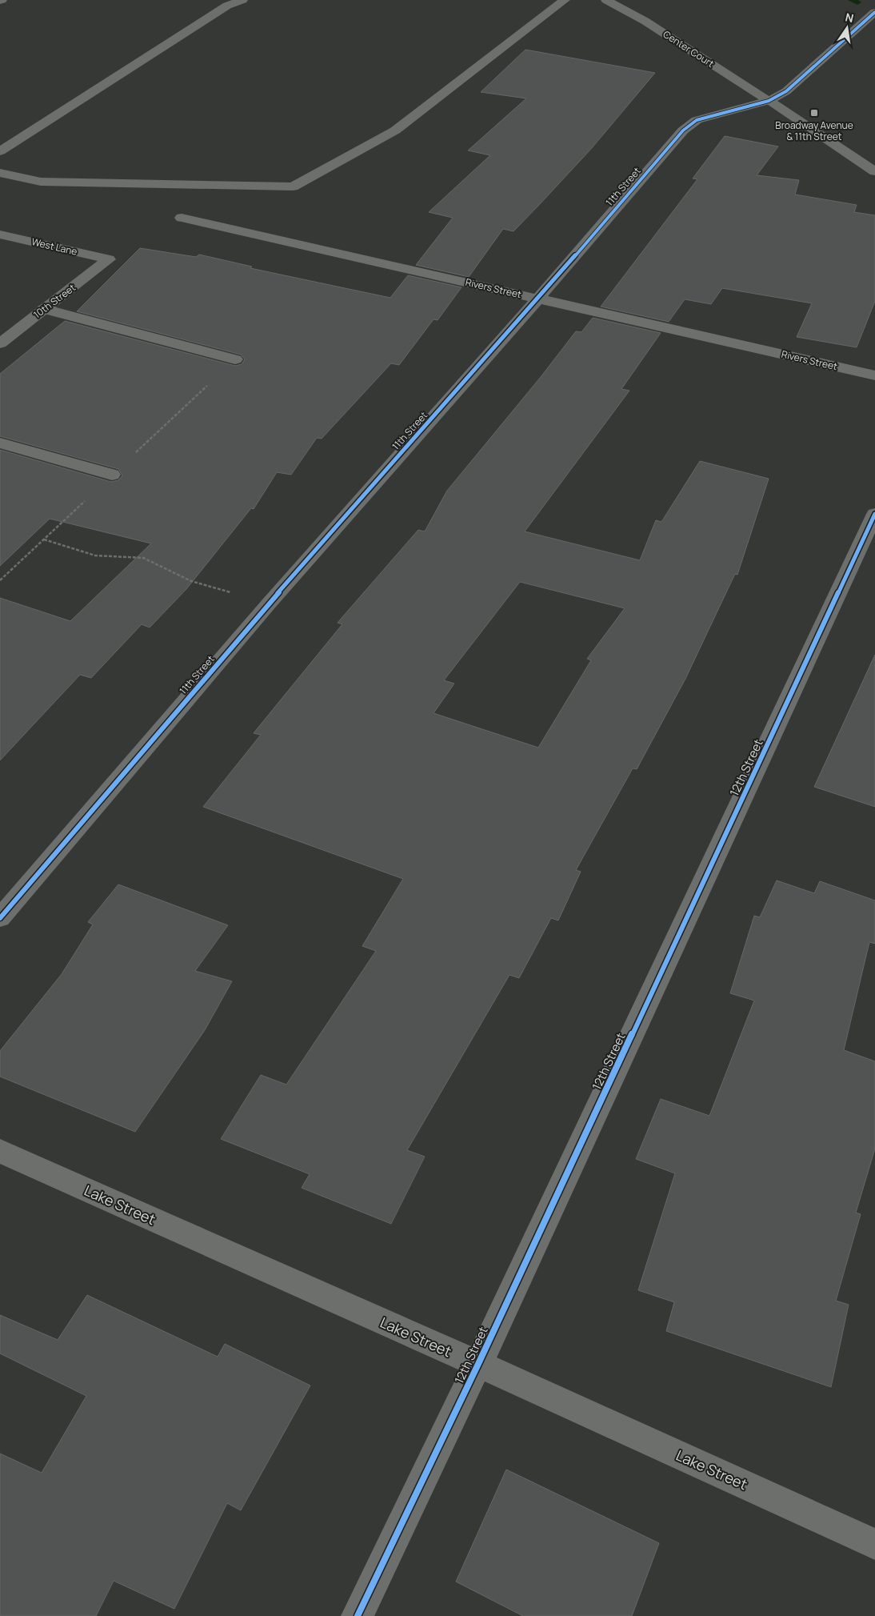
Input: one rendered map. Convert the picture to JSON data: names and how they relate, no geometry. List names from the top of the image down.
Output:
{
  "streets": {
    "street": [
      "Center Court",
      "11th Street",
      "West Lane",
      "Rivers Street",
      "10th Street",
      "12th Street",
      "Lake Street"
    ]
  },
  "crossings": [
    ["Center Court", "11th Street"],
    ["11th Street", "Rivers Street"],
    ["West Lane", "10th Street"],
    ["12th Street", "Lake Street"]
  ],
  "places": {
    "transit": ["Broadway Avenue & 11th Street"]
  },
  "north": "top"
}
